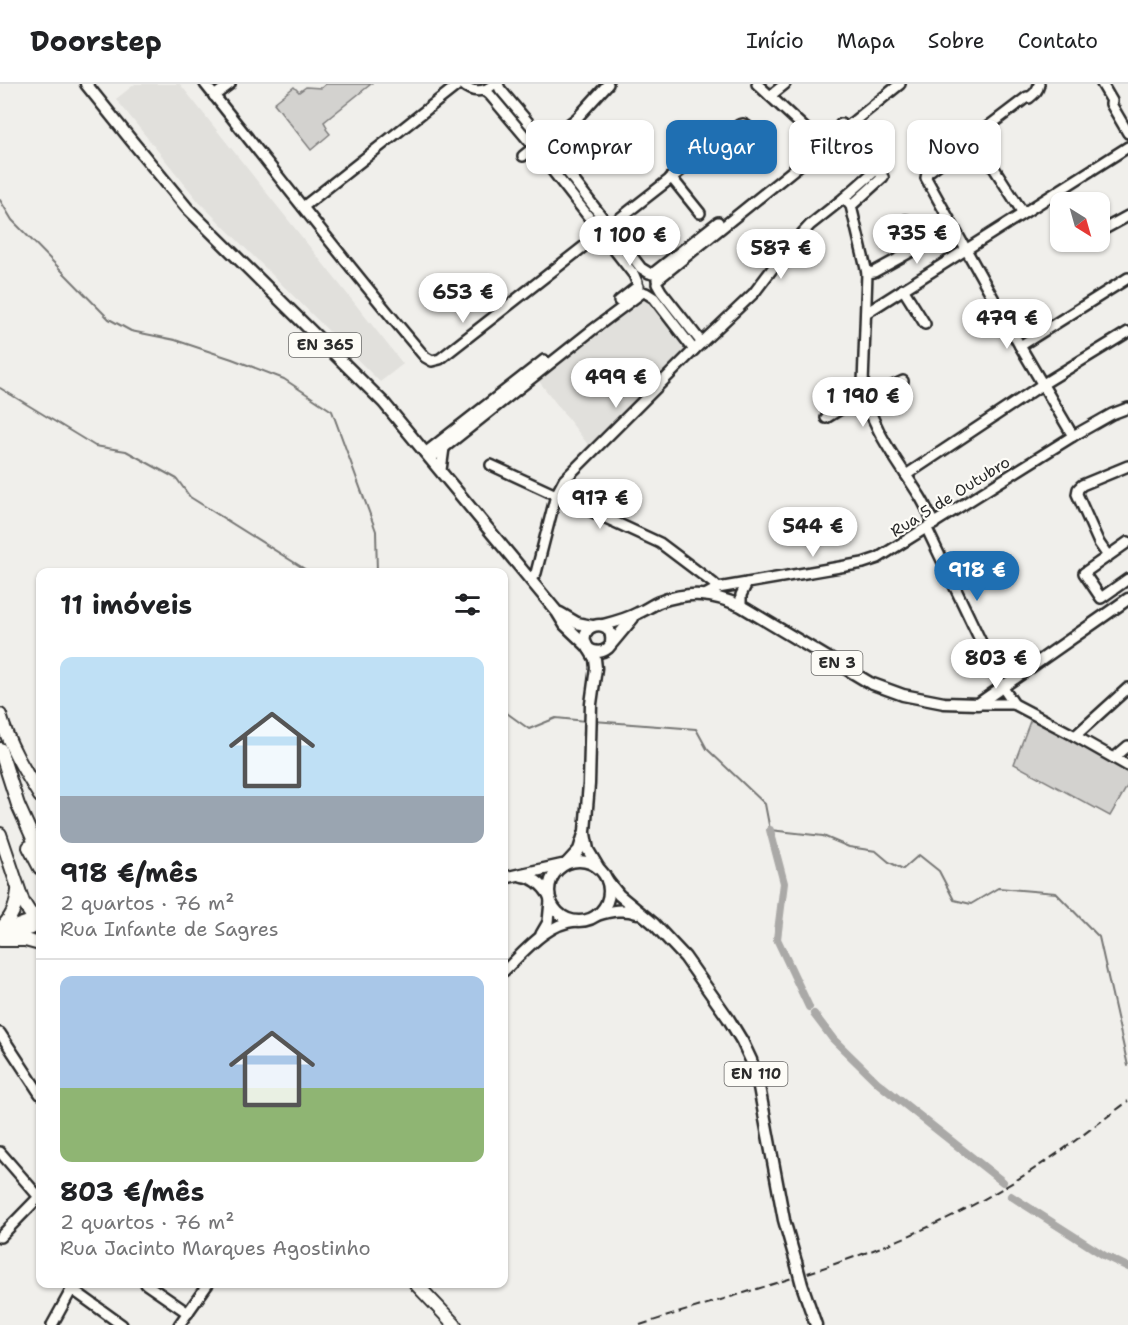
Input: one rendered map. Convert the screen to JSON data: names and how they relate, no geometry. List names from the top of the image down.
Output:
{
  "streets": {
    "main road": ["EN 365", "EN 3", "EN 110"],
    "street": ["Rua 5 de Outubro"]
  },
  "crossings": [
    ["EN 365", "EN 3"],
    ["Rua 5 de Outubro", "EN 3"]
  ],
  "north": "bottom right",
  "page": {
    "header": "Doorstep",
    "nav": [
      "Início",
      "Mapa",
      "Sobre",
      "Contato"
    ],
    "chip": [
      "Comprar",
      "Alugar",
      "Filtros",
      "Novo"
    ],
    "price": [
      "735 €",
      "1 100 €",
      "587 €",
      "653 €",
      "479 €",
      "499 €",
      "1 190 €",
      "917 €",
      "544 €",
      "918 €",
      "803 €"
    ],
    "heading": "11 imóveis",
    "list": [
      {
        "name": "918 €/mês",
        "note": "2 quartos · 76 m² · Rua Infante de Sagres"
      },
      {
        "name": "803 €/mês",
        "note": "2 quartos · 76 m² · Rua Jacinto Marques Agostinho"
      }
    ]
  }
}
